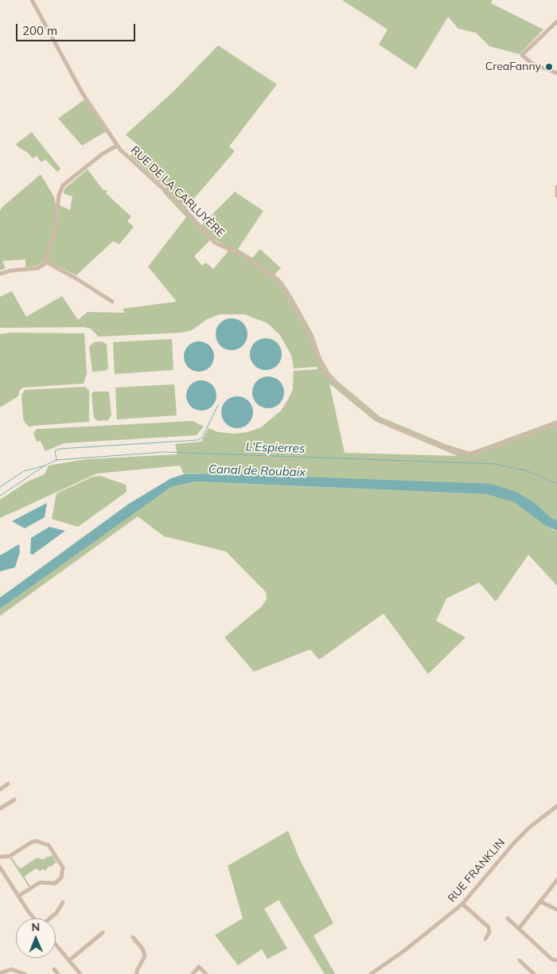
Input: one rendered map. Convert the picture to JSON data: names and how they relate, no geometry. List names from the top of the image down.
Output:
{
  "streets": {
    "street": ["RUE DE LA CARLUYÈRE", "RUE FRANKLIN"]
  },
  "water": ["L'Espierres", "Canal de Roubaix"],
  "places": ["CreaFanny"],
  "scale_bar": "200 m",
  "north": "top"
}
